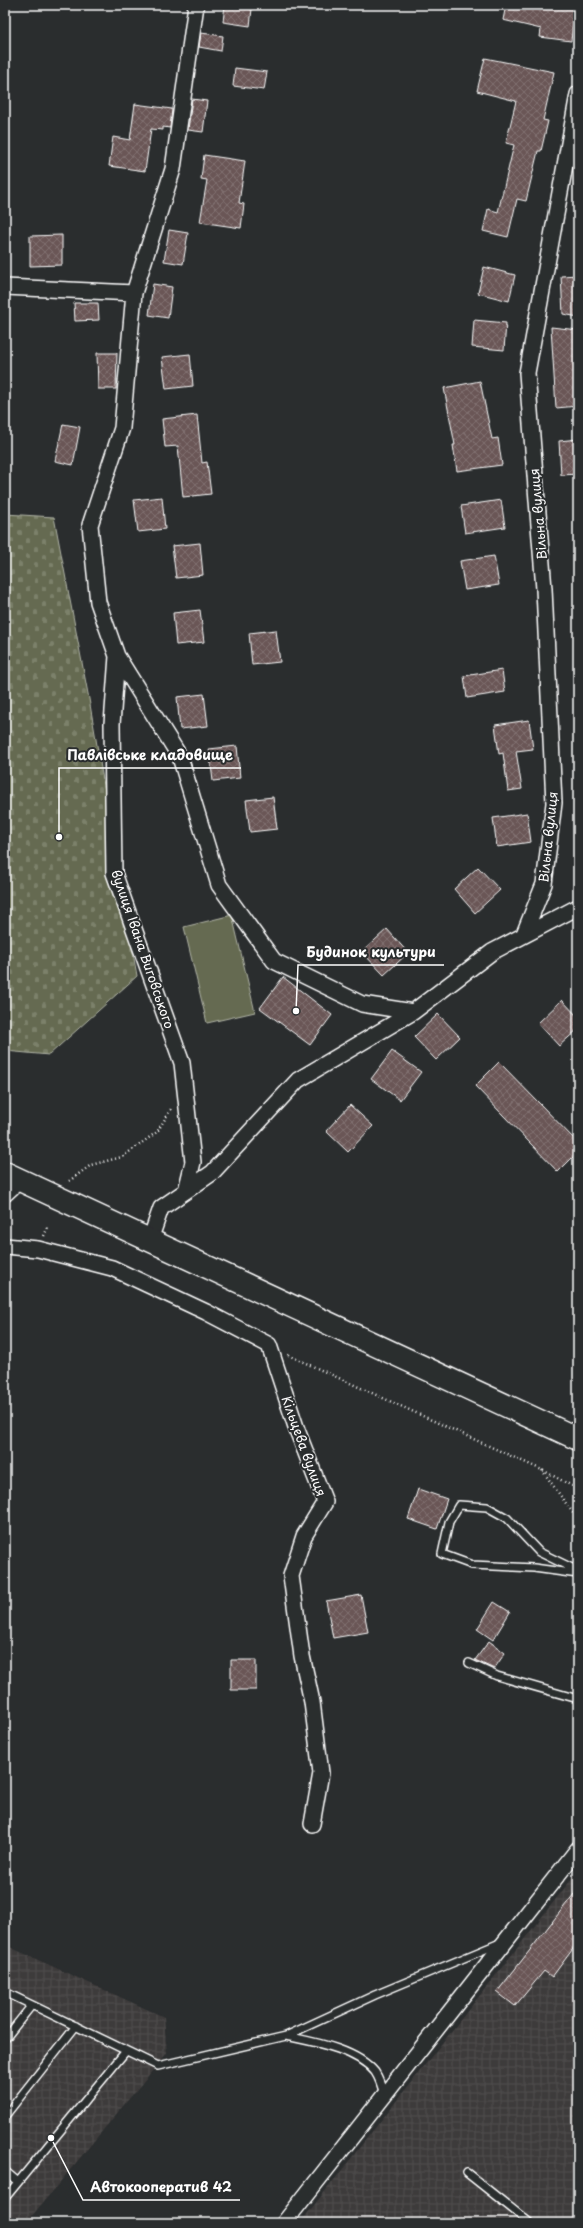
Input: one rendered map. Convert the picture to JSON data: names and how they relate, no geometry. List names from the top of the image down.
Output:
{
  "streets": {
    "street": ["Вільна вулиця", "вулиця Івана Виговського", "Кільцева вулиця"]
  },
  "places": ["Павлівське кладовище", "Будинок культури", "Автокооператив 42"]
}
